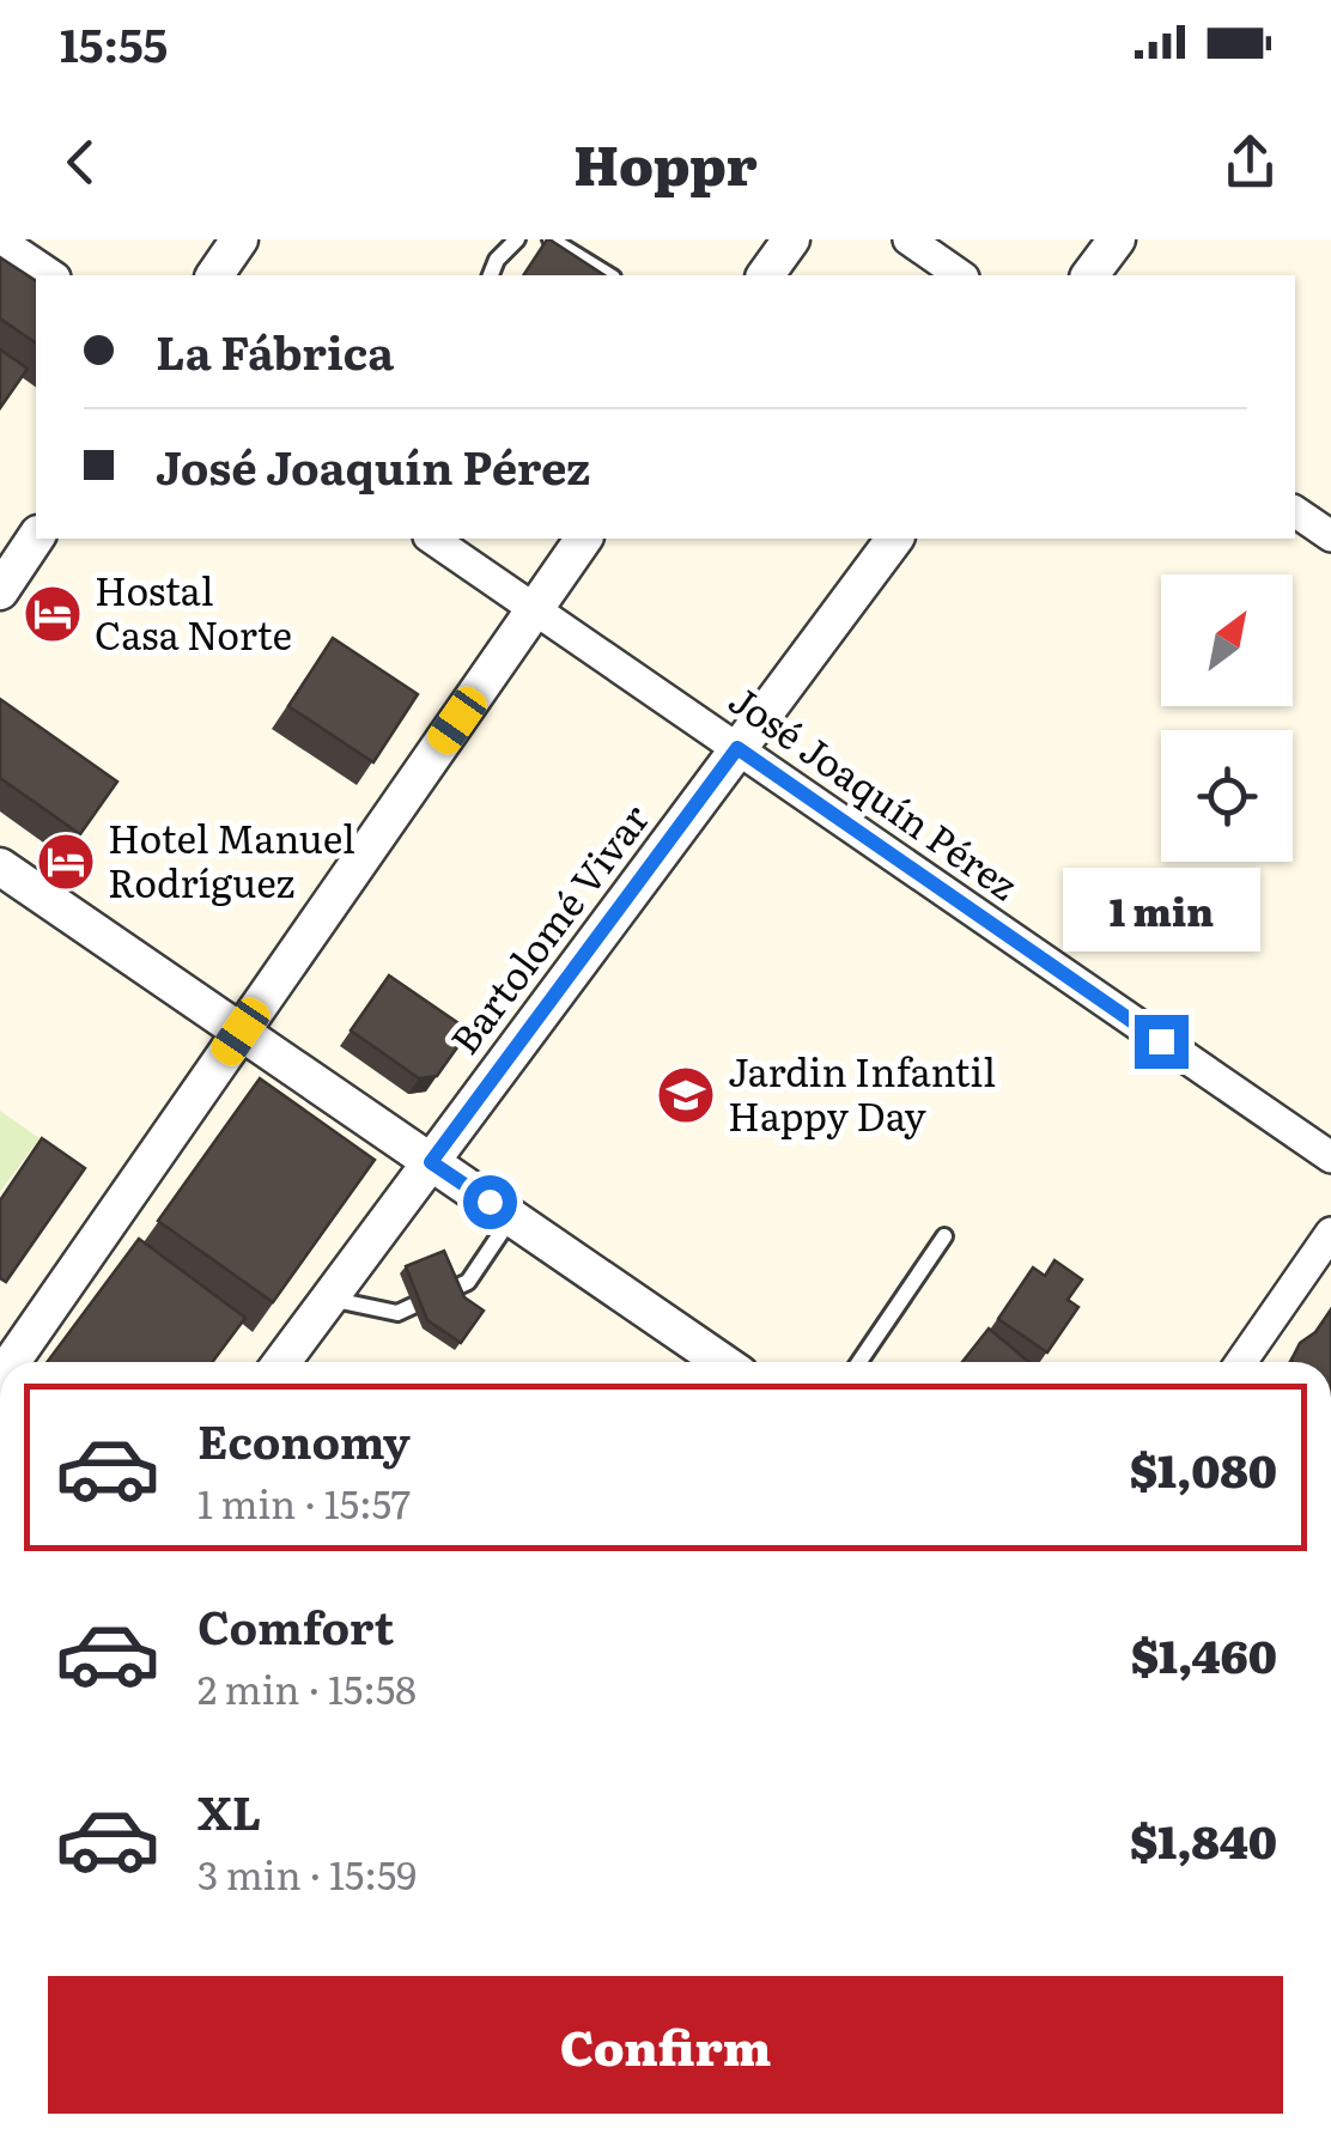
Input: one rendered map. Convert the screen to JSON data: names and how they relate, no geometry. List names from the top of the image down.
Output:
{
  "streets": {
    "street": ["José Joaquín Pérez", "Bartolomé Vivar"]
  },
  "crossings": [
    ["José Joaquín Pérez", "Bartolomé Vivar"]
  ],
  "places": {
    "hotel": ["Hostal Casa Norte", "Hotel Manuel Rodríguez"],
    "school or university": ["Jardin Infantil Happy Day"]
  },
  "north": "top right",
  "page": {
    "status": "15:55",
    "header": "Hoppr",
    "banner": ["La Fábrica", "José Joaquín Pérez"],
    "bubble": "1 min",
    "list": [
      {
        "name": "Economy",
        "note": "1 min · 15:57",
        "value": "$1,080"
      },
      {
        "name": "Comfort",
        "note": "2 min · 15:58",
        "value": "$1,460"
      },
      {
        "name": "XL",
        "note": "3 min · 15:59",
        "value": "$1,840"
      }
    ],
    "buttons": "Confirm"
  }
}
